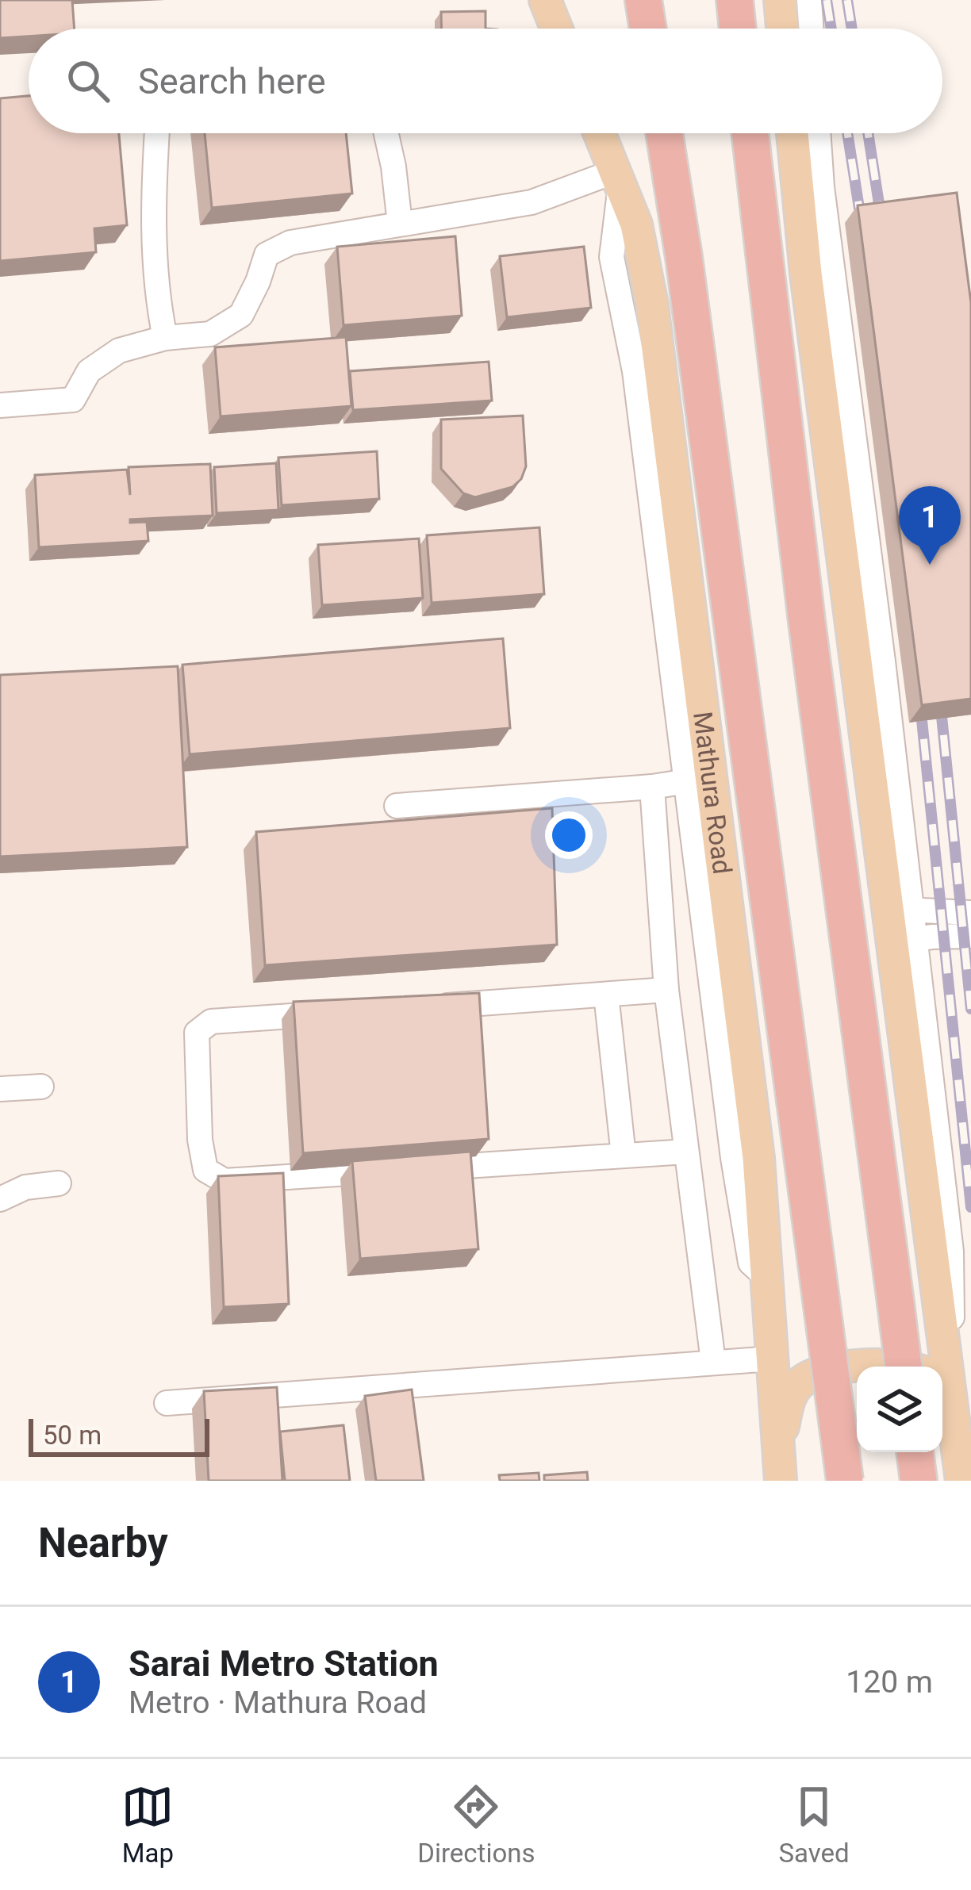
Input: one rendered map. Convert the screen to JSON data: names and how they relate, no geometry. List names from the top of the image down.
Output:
{
  "streets": {
    "highway": ["Mathura Road"]
  },
  "scale_bar": "50 m",
  "page": {
    "search": "Search here",
    "pins": "1",
    "scale": "50 m",
    "heading": "Nearby",
    "list": [
      {
        "mark": "1",
        "name": "Sarai Metro Station",
        "note": "Metro · Mathura Road",
        "value": "120 m"
      }
    ],
    "nav": ["Map", "Directions", "Saved"]
  }
}
